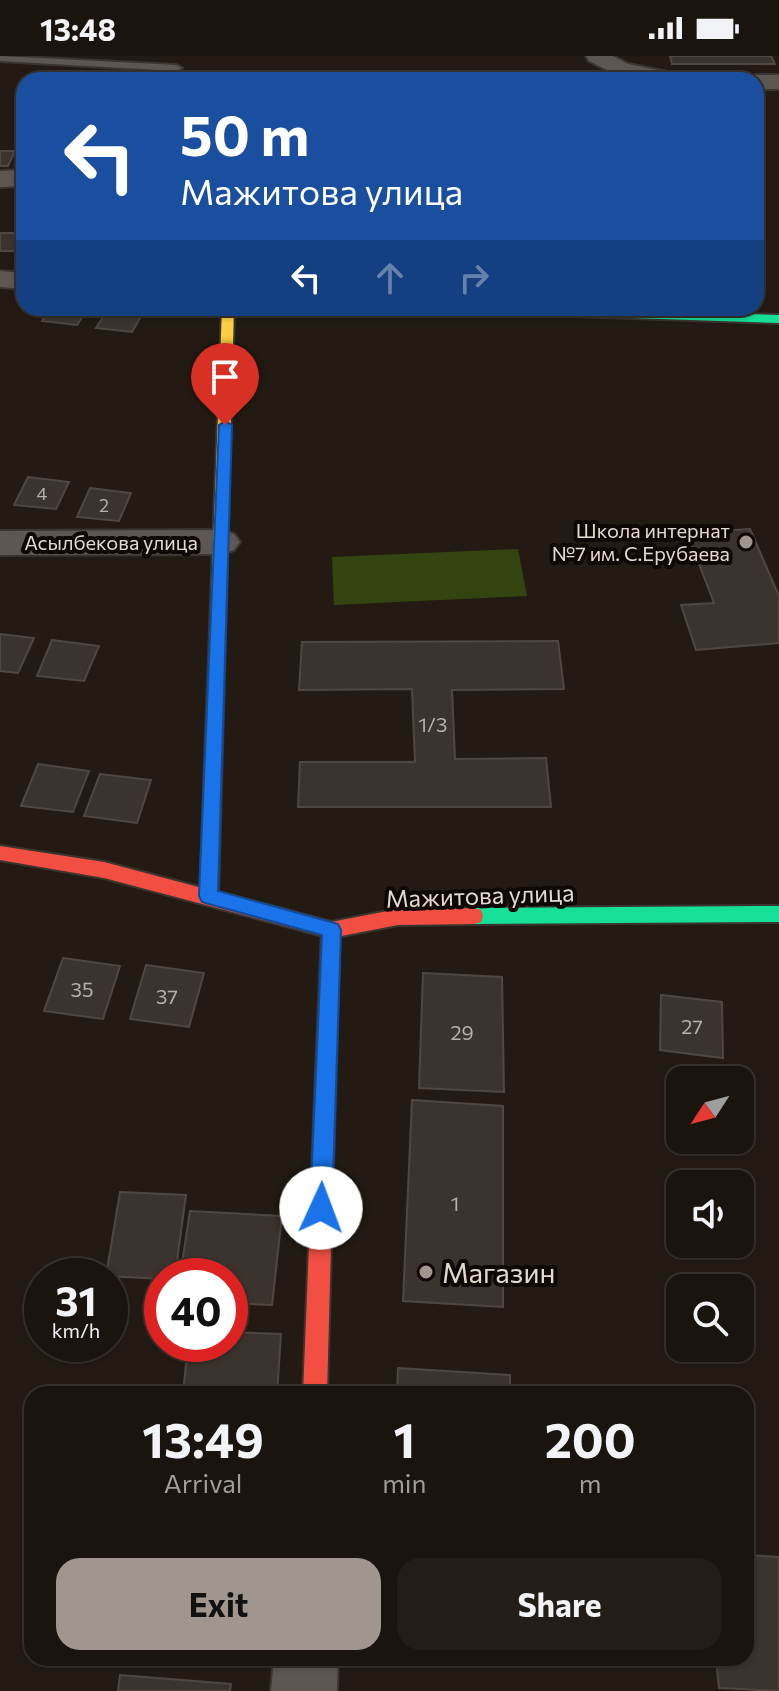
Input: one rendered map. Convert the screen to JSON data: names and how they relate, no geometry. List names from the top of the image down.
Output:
{
  "streets": {
    "street": ["Асылбекова улица", "Мажитова улица"]
  },
  "places": ["Школа интернат №7 им. С.Ерубаева", "Магазин"],
  "house_numbers": [
    "4",
    "2",
    "1/3",
    "35",
    "37",
    "27",
    "29",
    "1"
  ],
  "north": "bottom left",
  "page": {
    "status": "13:48",
    "turn": ["50 m", "Мажитова улица"],
    "speed": "31 km/h",
    "limit": "40",
    "eta": [
      "13:49",
      "Arrival",
      "1",
      "min",
      "200",
      "m"
    ],
    "buttons": ["Exit", "Share"]
  }
}
